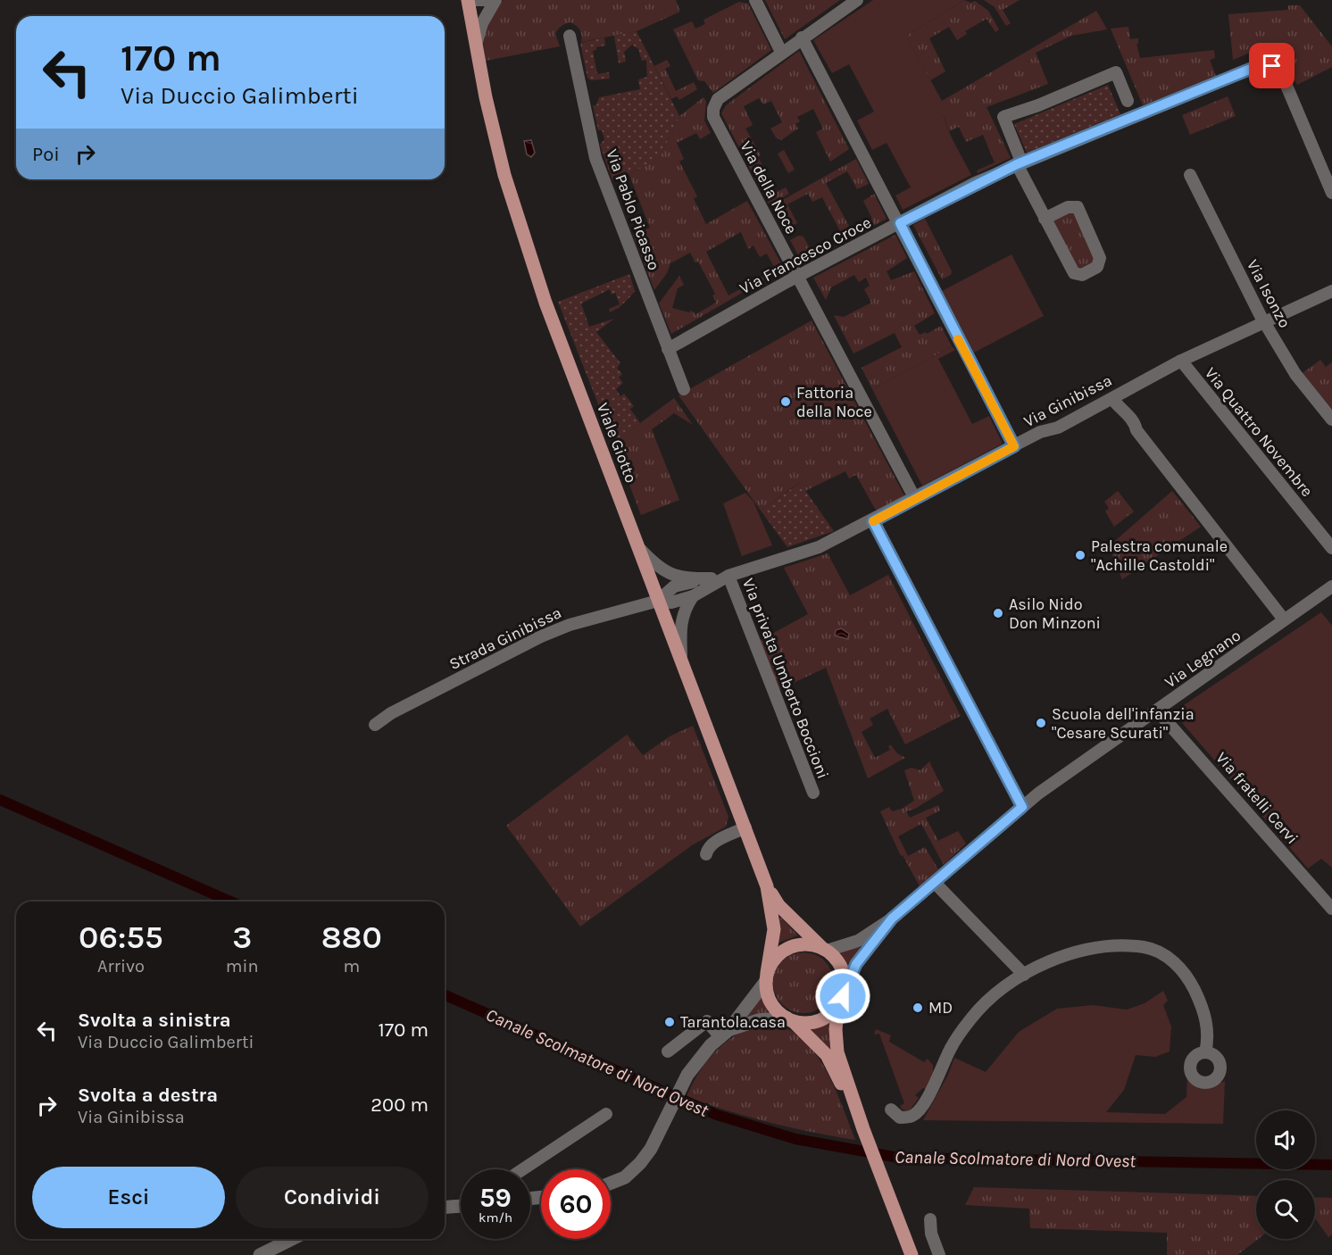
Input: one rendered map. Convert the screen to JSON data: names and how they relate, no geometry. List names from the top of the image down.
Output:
{
  "streets": {
    "main road": ["Viale Giotto"],
    "street": [
      "Via della Noce",
      "Via Pablo Picasso",
      "Via Francesco Croce",
      "Via Isonzo",
      "Via Ginibissa",
      "Via Quattro Novembre",
      "Strada Ginibissa",
      "Via Legnano",
      "Via privata Umberto Boccioni",
      "Via fratelli Cervi"
    ]
  },
  "crossings": [
    ["Via della Noce", "Via Francesco Croce"],
    ["Via della Noce", "Via Ginibissa"],
    ["Via Pablo Picasso", "Via Francesco Croce"],
    ["Via Isonzo", "Via Ginibissa"],
    ["Via Ginibissa", "Via Quattro Novembre"],
    ["Via Ginibissa", "Viale Giotto"],
    ["Via Ginibissa", "Strada Ginibissa"],
    ["Via Ginibissa", "Via privata Umberto Boccioni"],
    ["Viale Giotto", "Strada Ginibissa"],
    ["Viale Giotto", "Via Legnano"],
    ["Via Legnano", "Via fratelli Cervi"]
  ],
  "water": ["Canale Scolmatore di Nord Ovest"],
  "places": [
    "Fattoria della Noce",
    "Palestra comunale \"Achille Castoldi\"",
    "Asilo Nido Don Minzoni",
    "Scuola dell'infanzia \"Cesare Scurati\"",
    "MD",
    "Tarantola.casa"
  ],
  "page": {
    "turn": ["170 m", "Via Duccio Galimberti"],
    "then": "Poi",
    "eta": [
      "06:55",
      "Arrivo",
      "3",
      "min",
      "880",
      "m"
    ],
    "list": [
      {
        "name": "Svolta a sinistra",
        "note": "Via Duccio Galimberti",
        "value": "170 m"
      },
      {
        "name": "Svolta a destra",
        "note": "Via Ginibissa",
        "value": "200 m"
      }
    ],
    "buttons": ["Esci", "Condividi"],
    "speed": "59 km/h",
    "limit": "60"
  }
}
